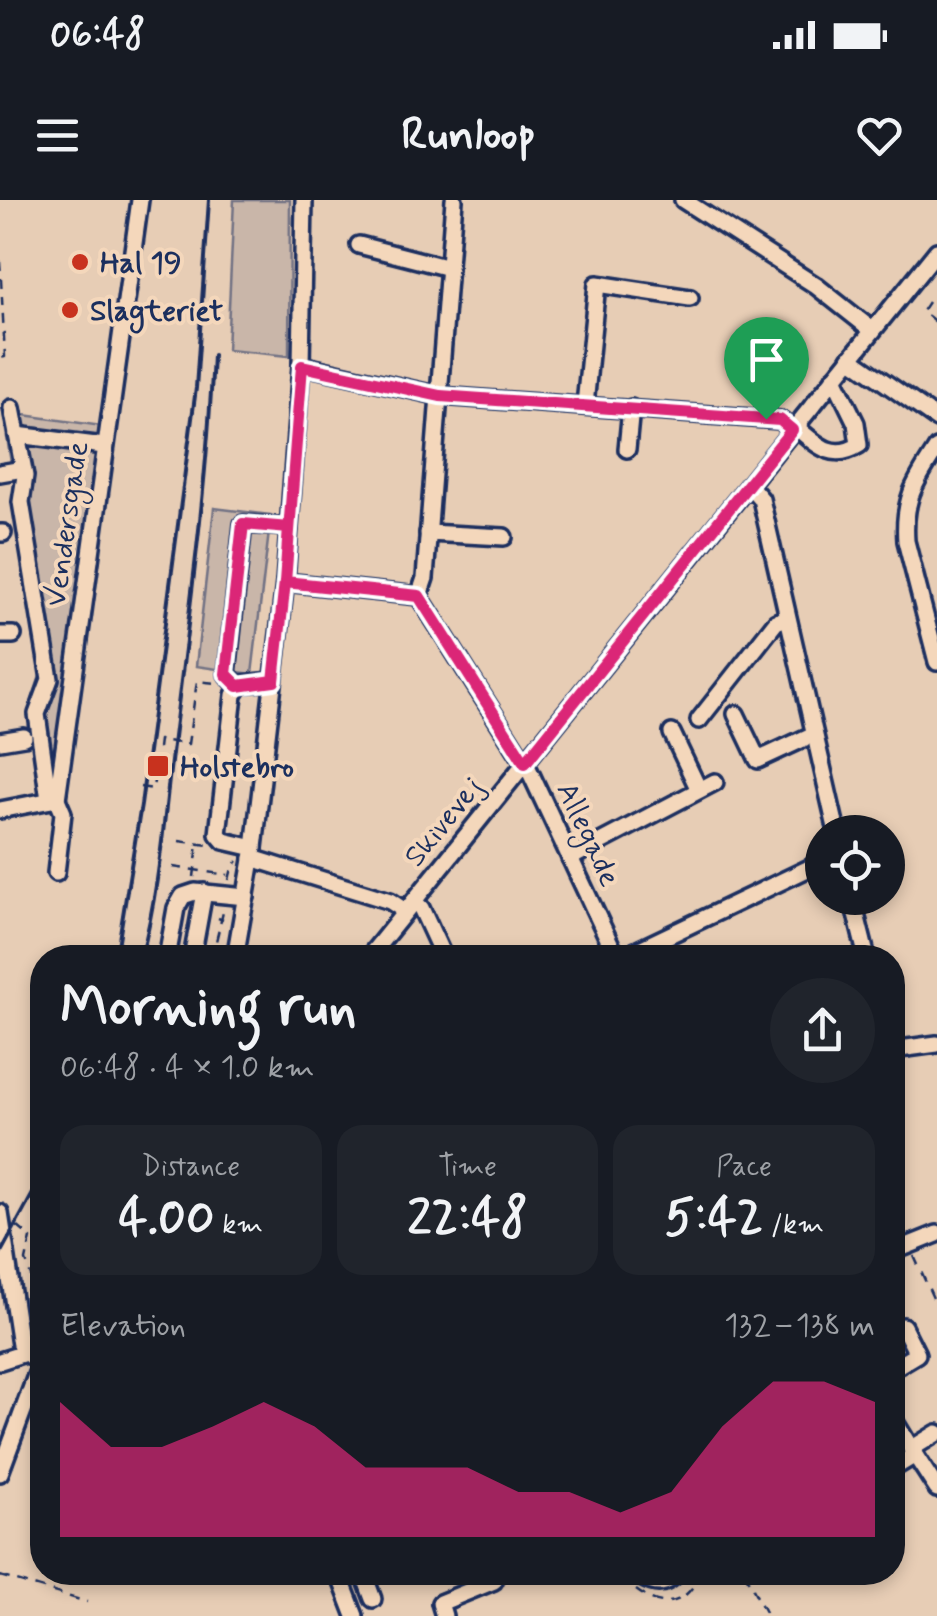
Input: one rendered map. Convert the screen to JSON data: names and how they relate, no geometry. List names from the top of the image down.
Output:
{
  "streets": {
    "street": ["Vendersgade", "Skivevej", "Allegade"]
  },
  "crossings": [
    ["Skivevej", "Allegade"]
  ],
  "places": {
    "other": ["Hal 19", "Slagteriet"],
    "transit": ["Holstebro"]
  },
  "page": {
    "status": "06:48",
    "header": "Runloop",
    "heading": ["Morning run", "06:48 · 4 × 1.0 km"],
    "stats": [
      ["Distance", "4.00 km"],
      ["Time", "22:48"],
      ["Pace", "5:42 /km"]
    ],
    "chart": ["Elevation", "132–138 m"]
  }
}
